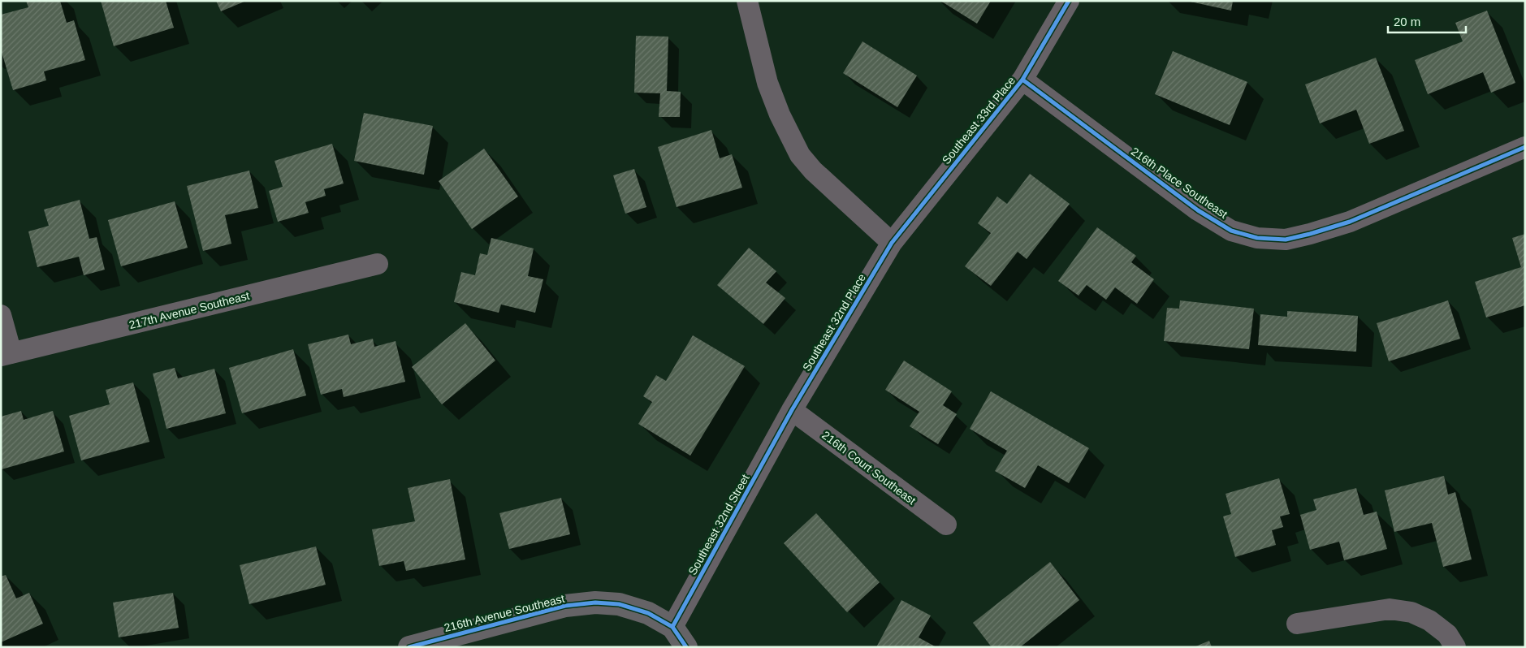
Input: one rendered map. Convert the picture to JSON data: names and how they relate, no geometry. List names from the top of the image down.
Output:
{
  "streets": {
    "street": [
      "Southeast 33rd Place",
      "216th Place Southeast",
      "217th Avenue Southeast",
      "Southeast 32nd Place",
      "216th Court Southeast",
      "Southeast 32nd Street",
      "216th Avenue Southeast"
    ]
  },
  "crossings": [
    ["Southeast 33rd Place", "216th Place Southeast"],
    ["Southeast 33rd Place", "Southeast 32nd Place"],
    ["Southeast 32nd Place", "216th Court Southeast"],
    ["Southeast 32nd Place", "Southeast 32nd Street"],
    ["216th Court Southeast", "Southeast 32nd Street"],
    ["Southeast 32nd Street", "216th Avenue Southeast"]
  ],
  "scale_bar": "20 m"
}
